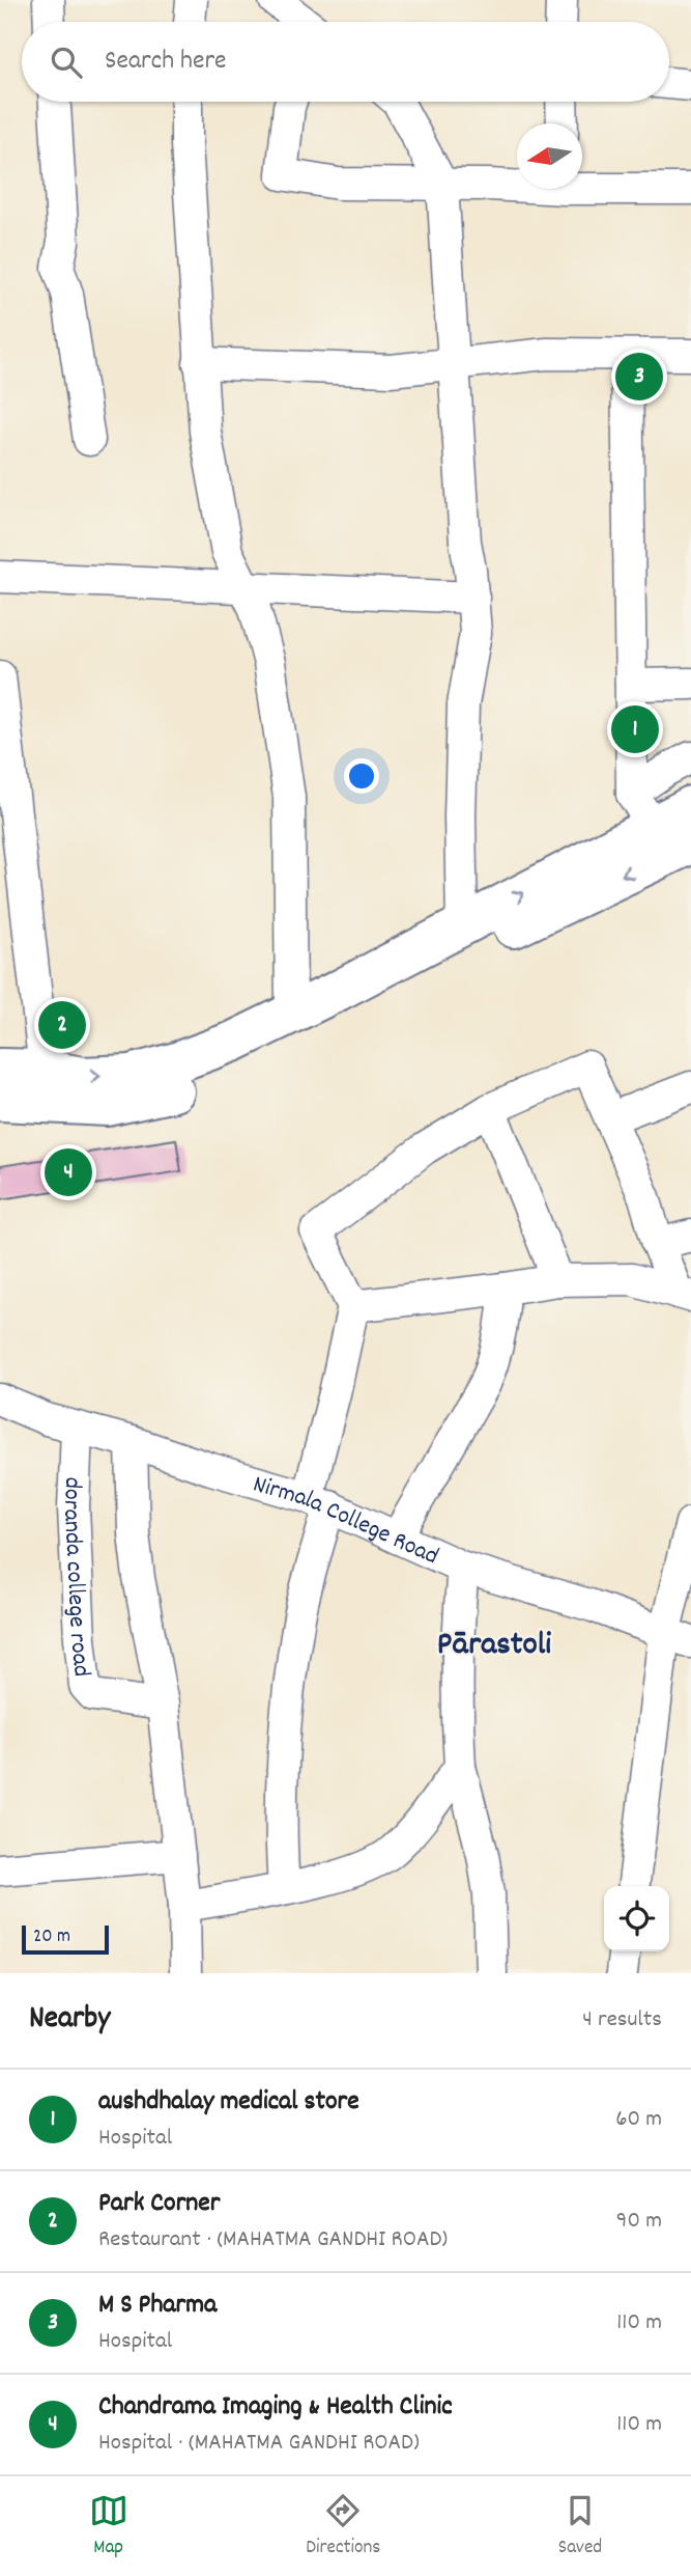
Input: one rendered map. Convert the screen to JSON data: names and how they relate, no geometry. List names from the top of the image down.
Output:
{
  "streets": {
    "street": ["Nirmala College Road", "doranda college road"]
  },
  "crossings": [
    ["Nirmala College Road", "doranda college road"]
  ],
  "districts": ["Pārastoli"],
  "scale_bar": "20 m",
  "north": "left",
  "page": {
    "search": "Search here",
    "pins": [
      "3",
      "1",
      "2",
      "4"
    ],
    "scale": "20 m",
    "heading": ["Nearby", "4 results"],
    "list": [
      {
        "mark": "1",
        "name": "aushdhalay medical store",
        "note": "Hospital",
        "value": "60 m"
      },
      {
        "mark": "2",
        "name": "Park Corner",
        "note": "Restaurant · (MAHATMA GANDHI ROAD)",
        "value": "90 m"
      },
      {
        "mark": "3",
        "name": "M S Pharma",
        "note": "Hospital",
        "value": "110 m"
      },
      {
        "mark": "4",
        "name": "Chandrama Imaging & Health Clinic",
        "note": "Hospital · (MAHATMA GANDHI ROAD)",
        "value": "110 m"
      }
    ],
    "nav": ["Map", "Directions", "Saved"]
  }
}
